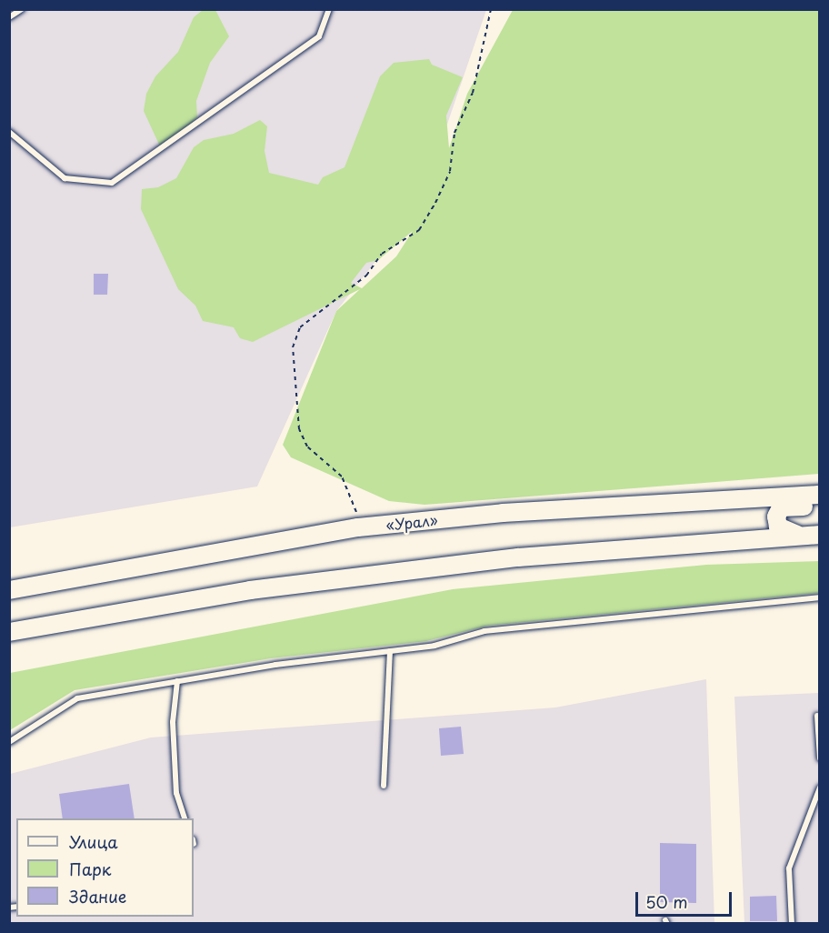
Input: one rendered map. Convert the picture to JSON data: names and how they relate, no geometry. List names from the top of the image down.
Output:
{
  "streets": {
    "main road": ["«Урал»"]
  },
  "legend": ["Улица", "Парк", "Здание"],
  "scale_bar": "50 m"
}
